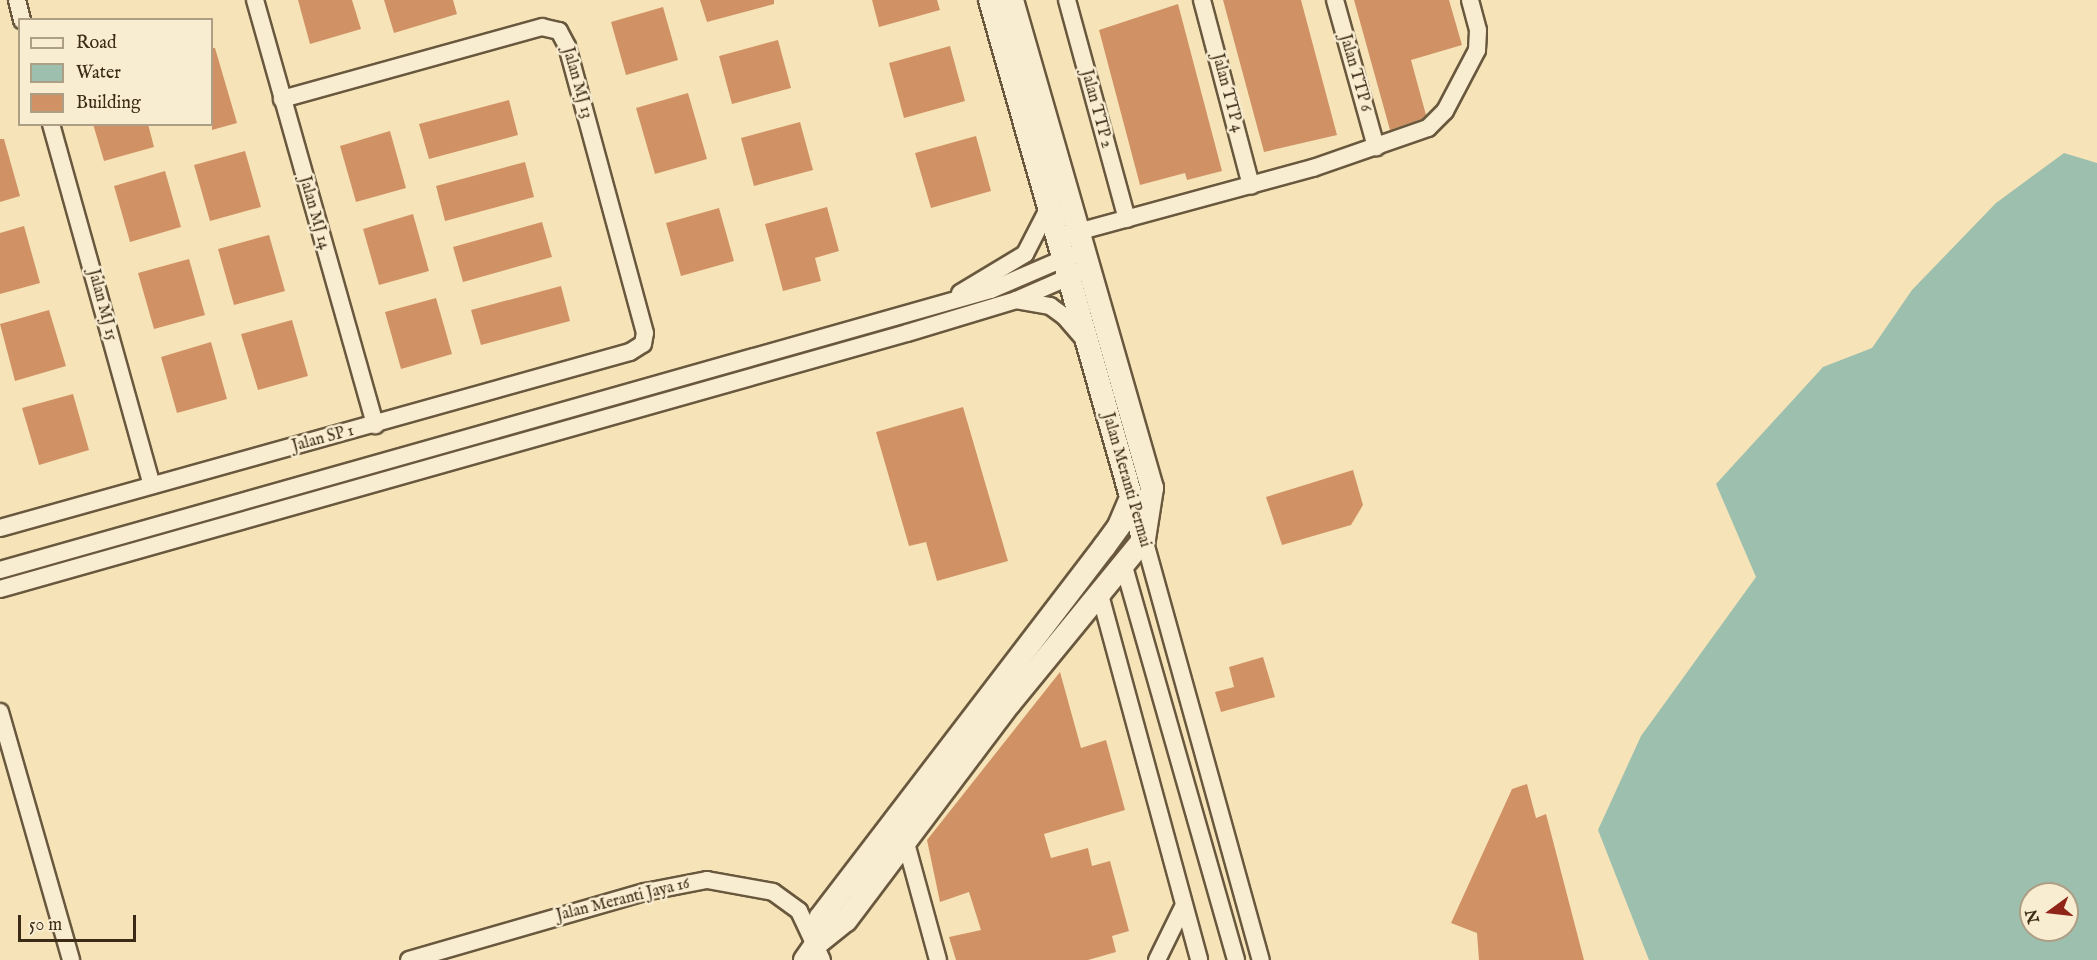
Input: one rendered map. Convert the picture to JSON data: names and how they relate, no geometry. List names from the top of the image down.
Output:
{
  "streets": {
    "street": [
      "Jalan TTP 6",
      "Jalan MJ 13",
      "Jalan TTP 4",
      "Jalan TTP 2",
      "Jalan MJ 14",
      "Jalan MJ 15",
      "Jalan SP 1",
      "Jalan Meranti Permai",
      "Jalan Meranti Jaya 16"
    ]
  },
  "crossings": [
    ["Jalan MJ 13", "Jalan MJ 14"],
    ["Jalan MJ 13", "Jalan SP 1"],
    ["Jalan MJ 14", "Jalan SP 1"],
    ["Jalan MJ 15", "Jalan SP 1"]
  ],
  "legend": ["Road", "Water", "Building"],
  "scale_bar": "50 m",
  "north": "left"
}
